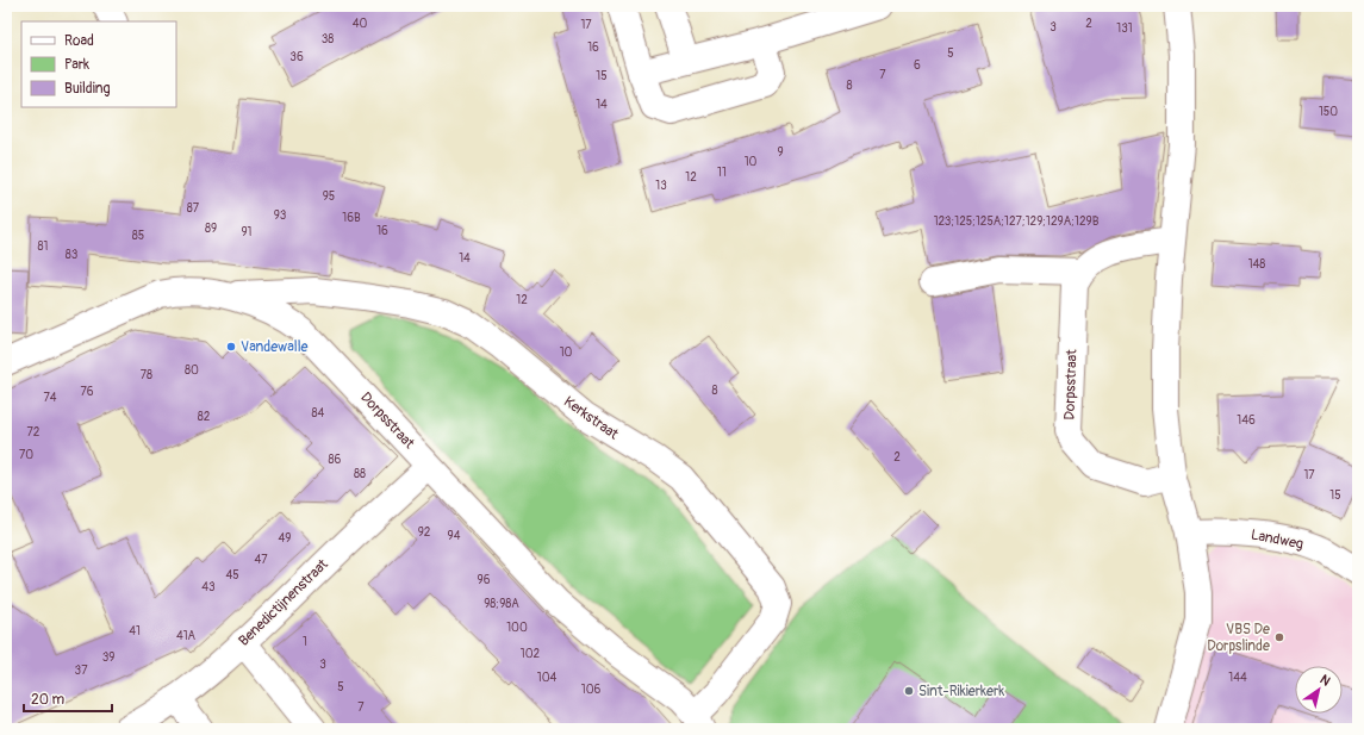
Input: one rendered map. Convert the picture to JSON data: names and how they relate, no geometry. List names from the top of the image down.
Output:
{
  "streets": {
    "street": [
      "Dorpsstraat",
      "Kerkstraat",
      "Landweg",
      "Benedictijnenstraat"
    ]
  },
  "crossings": [
    ["Dorpsstraat", "Kerkstraat"],
    ["Dorpsstraat", "Benedictijnenstraat"]
  ],
  "places": ["Vandewalle", "VBS De Dorpslinde", "Sint-Rikierkerk"],
  "house_numbers": [
    "40",
    "2",
    "17",
    "3",
    "131",
    "38",
    "16",
    "5",
    "36",
    "6",
    "7",
    "15",
    "8",
    "14",
    "150",
    "9",
    "10",
    "11",
    "12",
    "13",
    "95",
    "87",
    "93",
    "16B",
    "123;125;125A;127;129;129A;129B",
    "89",
    "16",
    "91",
    "85",
    "81",
    "83",
    "14",
    "148",
    "12",
    "10",
    "80",
    "78",
    "8",
    "76",
    "74",
    "84",
    "82",
    "146",
    "72",
    "70",
    "2",
    "86",
    "88",
    "17",
    "15",
    "92",
    "94",
    "49",
    "47",
    "45",
    "96",
    "43",
    "98;98A",
    "100",
    "41",
    "41A",
    "1",
    "102",
    "39",
    "3",
    "37",
    "104",
    "144",
    "5",
    "106",
    "7"
  ],
  "legend": ["Road", "Park", "Building"],
  "scale_bar": "20 m",
  "north": "top right"
}
